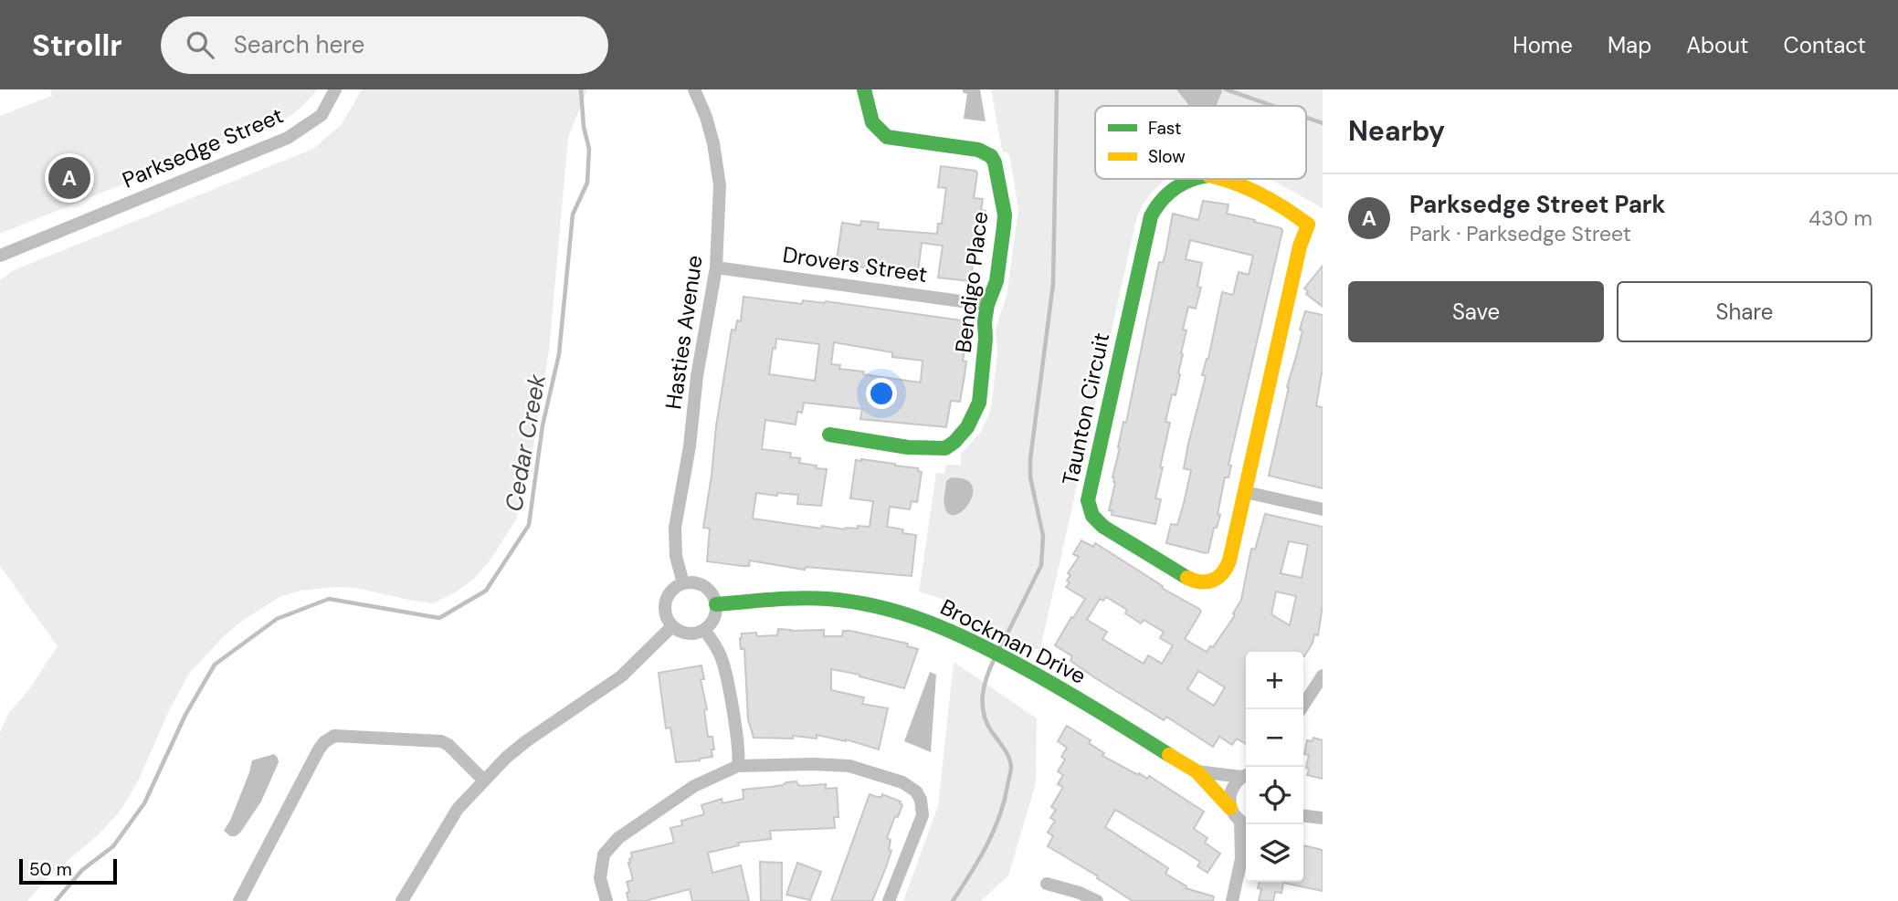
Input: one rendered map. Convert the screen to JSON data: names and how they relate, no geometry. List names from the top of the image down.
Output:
{
  "streets": {
    "street": [
      "Parksedge Street",
      "Drovers Street",
      "Bendigo Place",
      "Hasties Avenue",
      "Taunton Circuit",
      "Brockman Drive"
    ]
  },
  "crossings": [
    ["Drovers Street", "Bendigo Place"],
    ["Drovers Street", "Hasties Avenue"],
    ["Hasties Avenue", "Brockman Drive"]
  ],
  "water": ["Cedar Creek"],
  "legend": ["Fast", "Slow"],
  "scale_bar": "50 m",
  "page": {
    "header": "Strollr",
    "search": "Search here",
    "nav": [
      "Home",
      "Map",
      "About",
      "Contact"
    ],
    "heading": "Nearby",
    "pins": "A",
    "list": [
      {
        "mark": "A",
        "name": "Parksedge Street Park",
        "note": "Park · Parksedge Street",
        "value": "430 m"
      }
    ],
    "buttons": ["Save", "Share"],
    "map_buttons": ["+", "−"],
    "scale": "50 m"
  }
}
